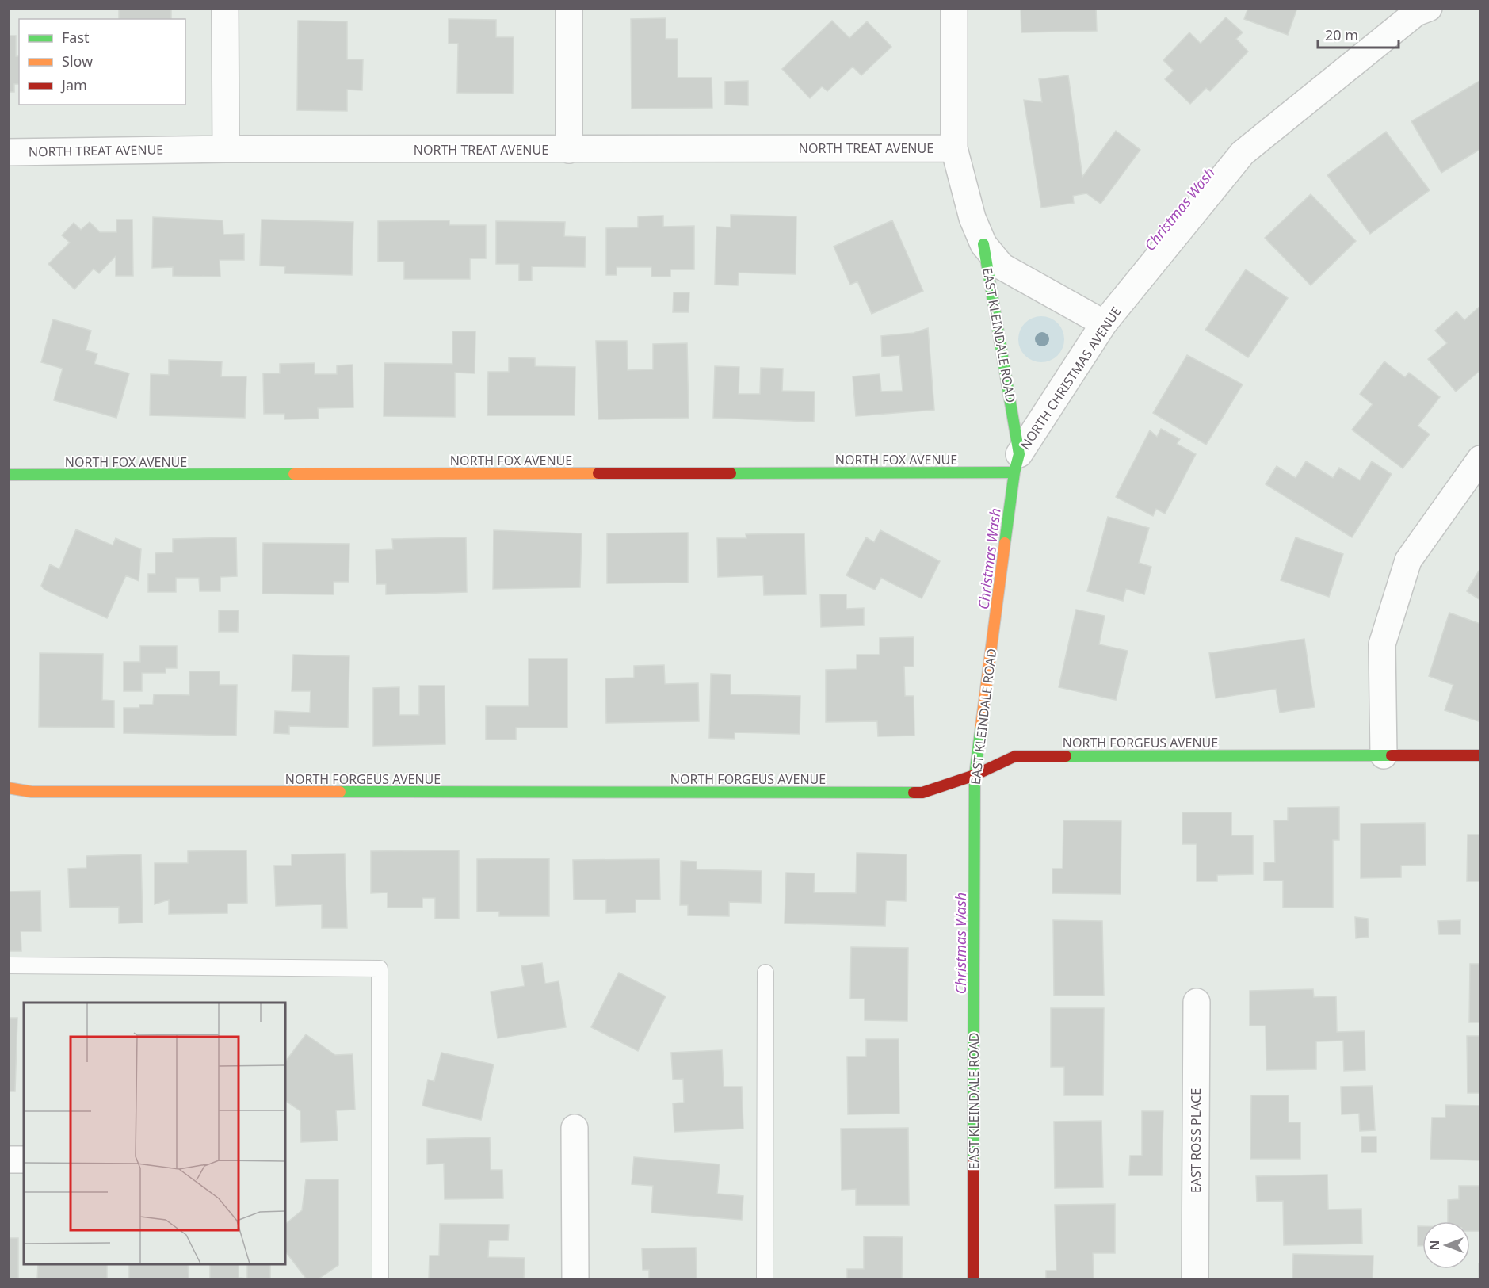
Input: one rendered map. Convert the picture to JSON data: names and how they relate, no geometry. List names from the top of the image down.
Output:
{
  "streets": {
    "street": [
      "NORTH TREAT AVENUE",
      "EAST KLEINDALE ROAD",
      "NORTH CHRISTMAS AVENUE",
      "NORTH FOX AVENUE",
      "NORTH FORGEUS AVENUE",
      "EAST ROSS PLACE"
    ]
  },
  "crossings": [
    ["NORTH TREAT AVENUE", "EAST KLEINDALE ROAD"],
    ["EAST KLEINDALE ROAD", "NORTH CHRISTMAS AVENUE"],
    ["EAST KLEINDALE ROAD", "NORTH FOX AVENUE"],
    ["EAST KLEINDALE ROAD", "NORTH FORGEUS AVENUE"],
    ["NORTH CHRISTMAS AVENUE", "NORTH FOX AVENUE"]
  ],
  "water": ["Christmas Wash"],
  "legend": ["Fast", "Slow", "Jam"],
  "scale_bar": "20 m",
  "north": "left"
}
